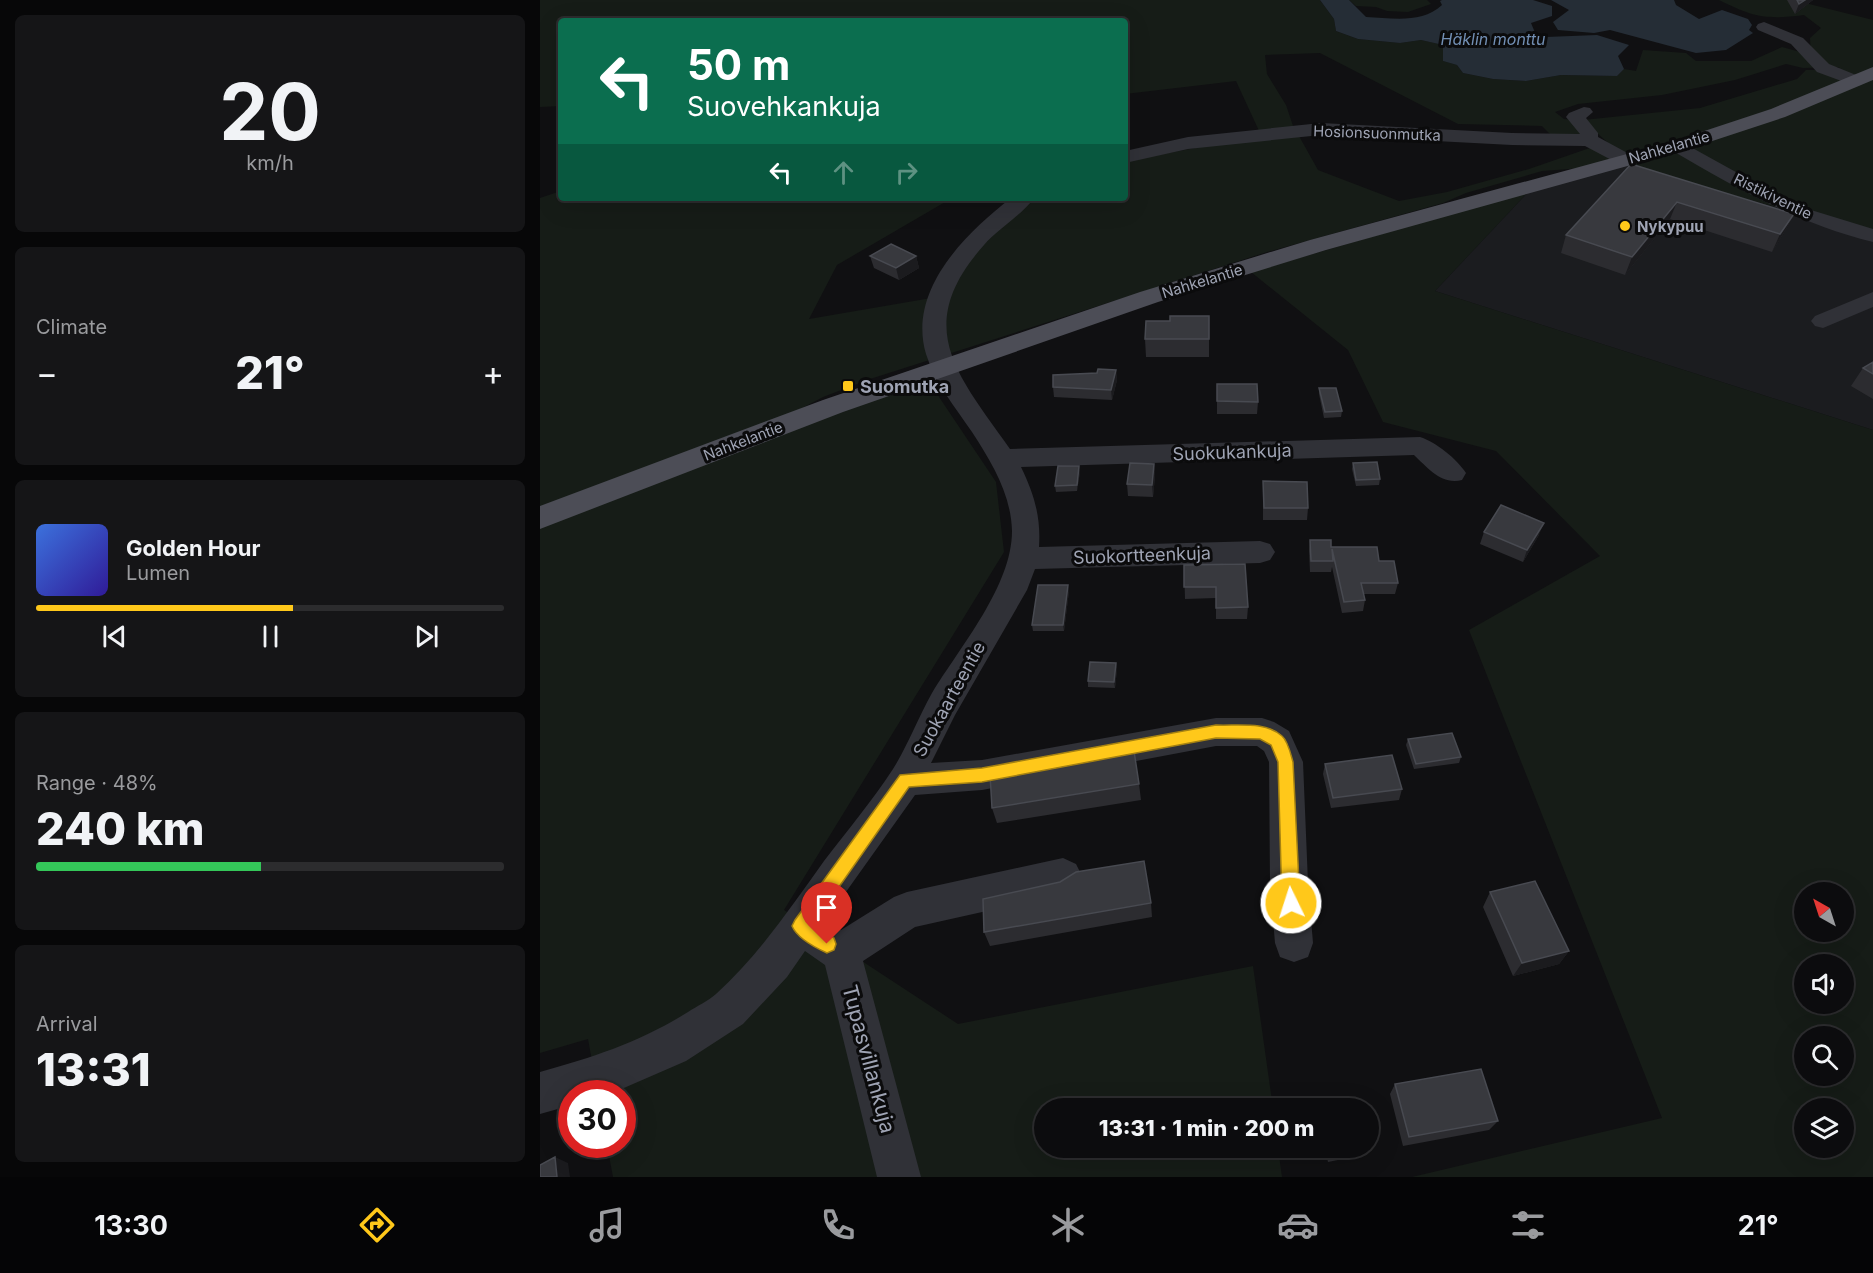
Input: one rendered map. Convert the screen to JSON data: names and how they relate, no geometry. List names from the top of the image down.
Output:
{
  "streets": {
    "main road": ["Nahkelantie"],
    "street": [
      "Hosionsuonmutka",
      "Ristikiventie",
      "Suokukankuja",
      "Suokortteenkuja",
      "Suokaarteentie",
      "Tupasvillankuja"
    ]
  },
  "crossings": [
    ["Hosionsuonmutka", "Nahkelantie"],
    ["Nahkelantie", "Ristikiventie"],
    ["Nahkelantie", "Suokaarteentie"],
    ["Suokukankuja", "Suokaarteentie"],
    ["Suokortteenkuja", "Suokaarteentie"]
  ],
  "water": ["Häklin monttu"],
  "places": {
    "other": ["Nykypuu"],
    "transit": ["Suomutka"]
  },
  "north": "top left",
  "page": {
    "tile": [
      ["20", "km/h"],
      "Climate",
      ["Range · 48%", "240 km"],
      ["Arrival", "13:31"]
    ],
    "turn": ["50 m", "Suovehkankuja"],
    "heat": ["−", "21°", "+"],
    "song": ["Golden Hour", "Lumen"],
    "limit": "30",
    "trip": "13:31 · 1 min · 200 m",
    "tabs": ["13:30", "21°"]
  }
}
